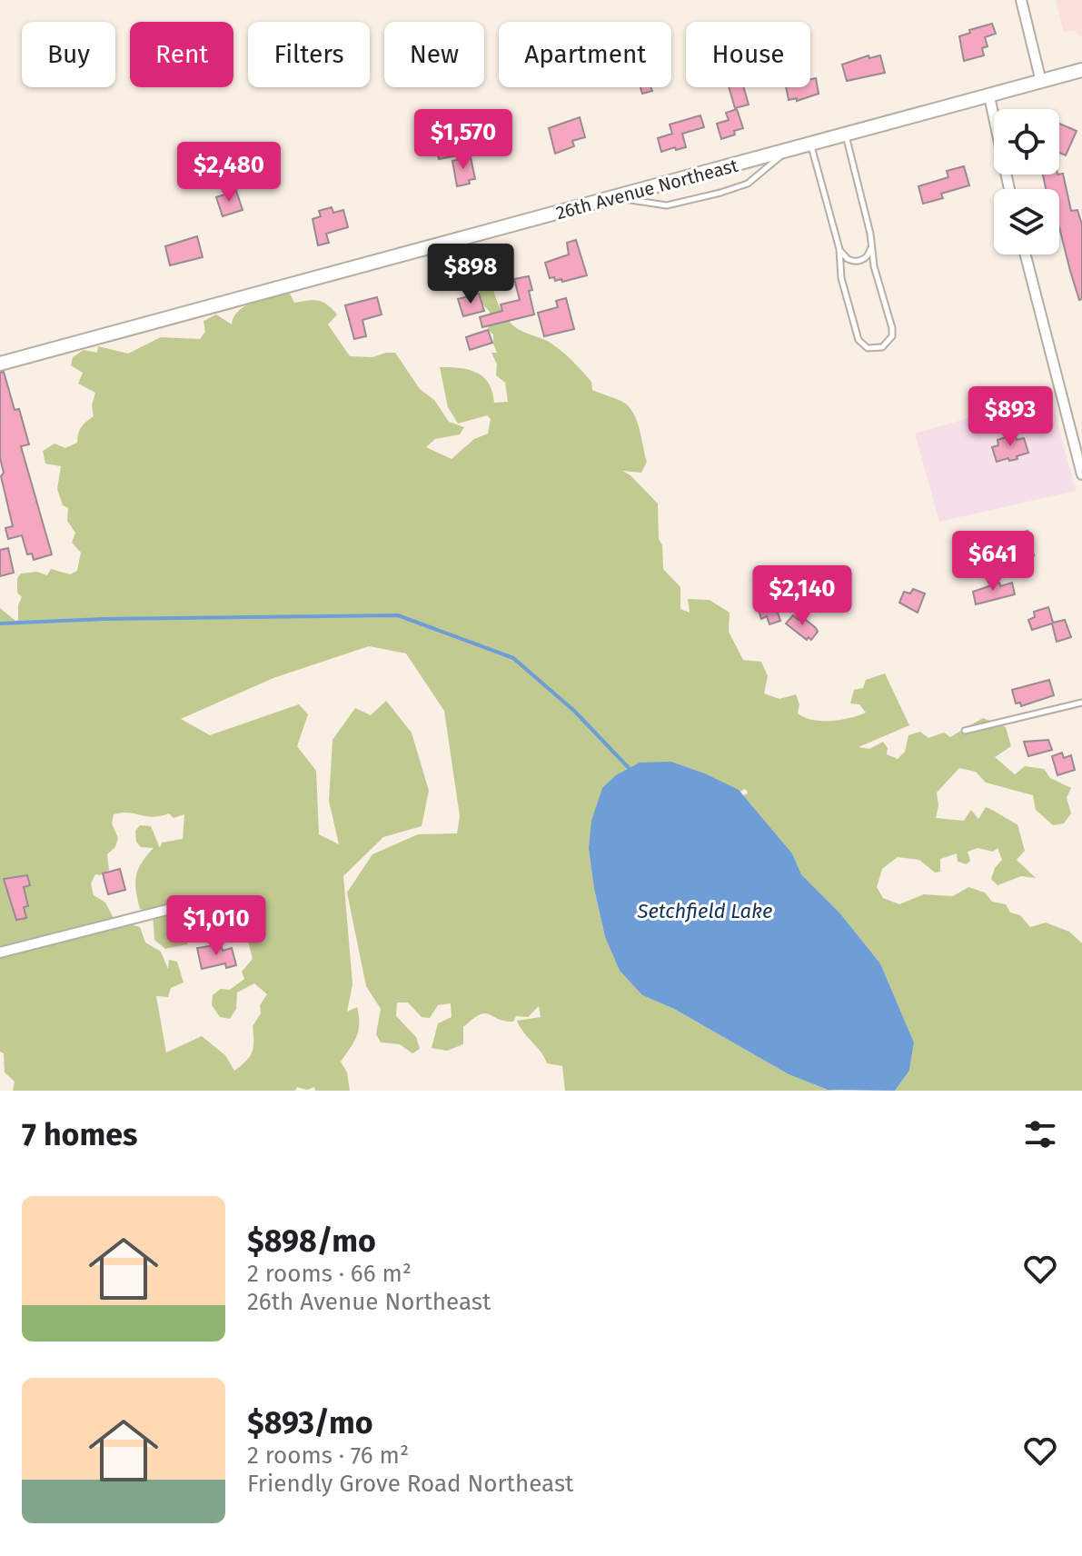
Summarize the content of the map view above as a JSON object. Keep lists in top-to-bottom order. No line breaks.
{"streets":{"street":["26th Avenue Northeast"]},"water":["Setchfield Lake"],"page":{"chip":["Buy","Rent","Filters","New","Apartment","House"],"price":["$1,570","$2,480","$898","$893","$641","$2,140","$1,010"],"heading":"7 homes","list":[{"name":"$898/mo","note":"2 rooms · 66 m² · 26th Avenue Northeast"},{"name":"$893/mo","note":"2 rooms · 76 m² · Friendly Grove Road Northeast"}]}}
